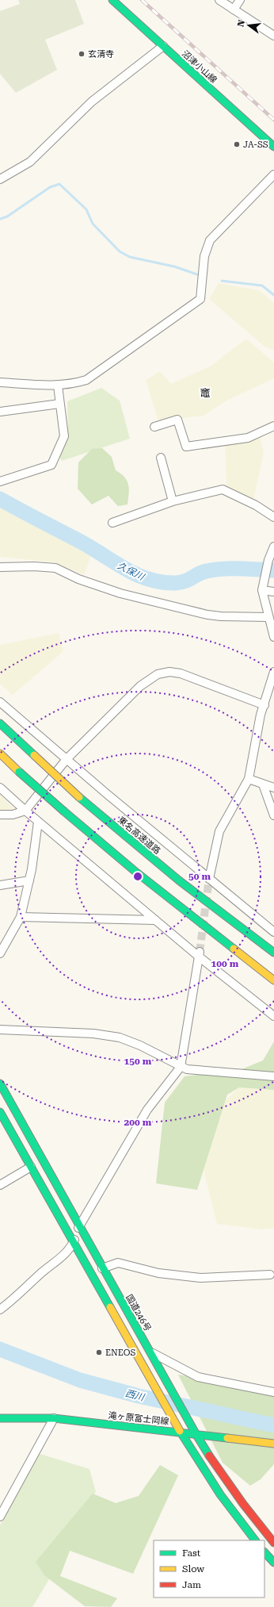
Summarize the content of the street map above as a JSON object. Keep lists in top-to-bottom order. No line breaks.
{"streets":{"main road":["沼津小山線","東名高速道路","国道246号","滝ヶ原富士岡線"]},"crossings":[["国道246号","滝ヶ原富士岡線"]],"districts":["竈"],"water":["久保川","西川"],"places":["玄清寺","JA-SS","ENEOS"],"legend":["Fast","Slow","Jam"],"north":"left","rings":["50 m","100 m","150 m","200 m"]}
